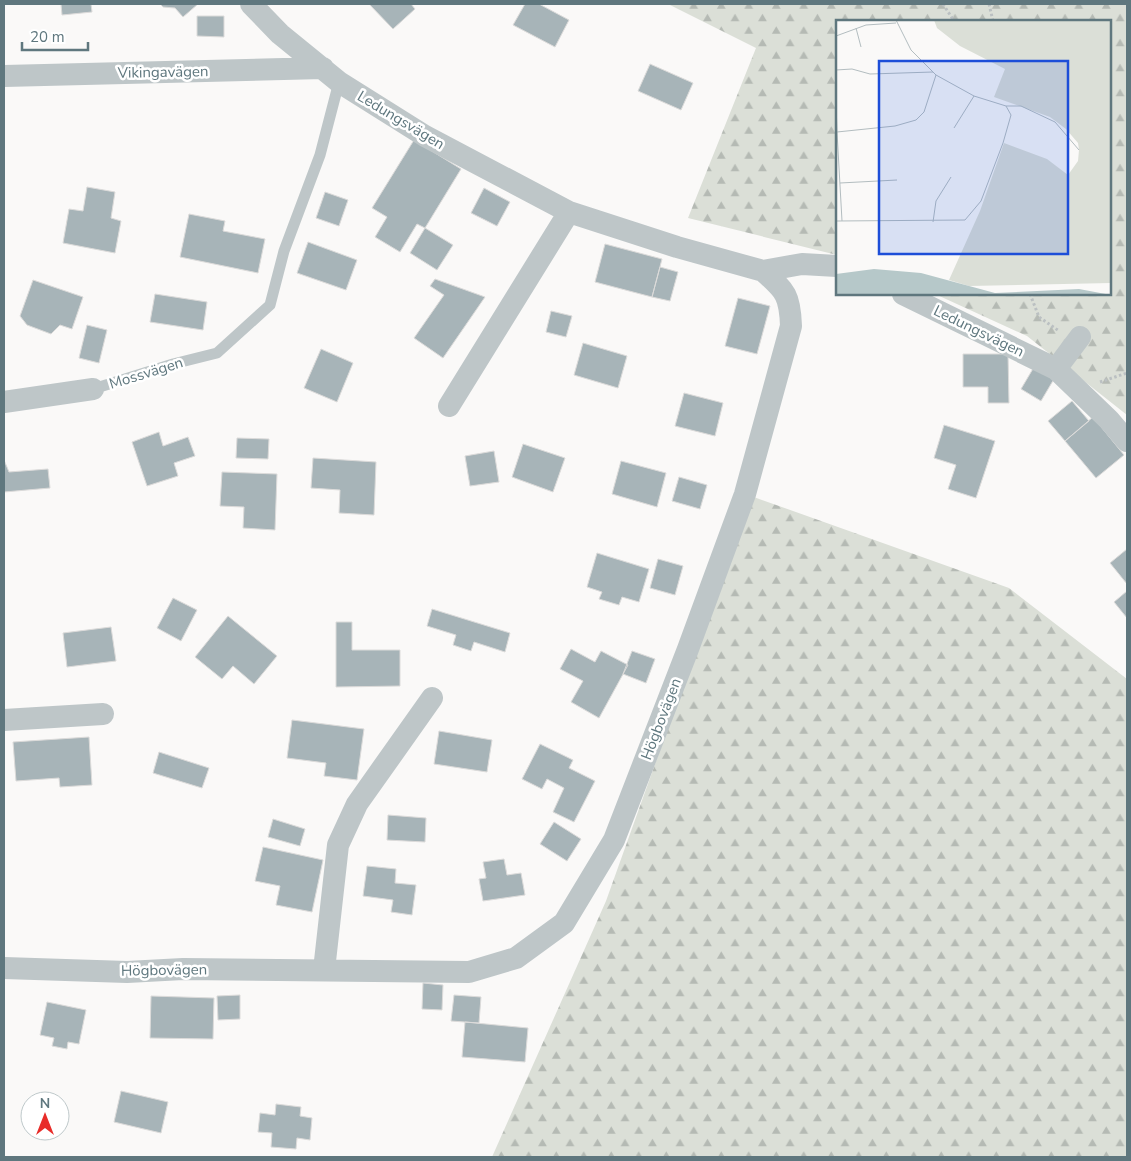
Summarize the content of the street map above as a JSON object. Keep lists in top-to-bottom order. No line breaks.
{"streets":{"street":["Vikingavägen","Ledungsvägen","Mossvägen","Högbovägen"]},"crossings":[["Vikingavägen","Ledungsvägen"],["Vikingavägen","Mossvägen"],["Ledungsvägen","Mossvägen"],["Ledungsvägen","Högbovägen"]],"scale_bar":"20 m","north":"top"}
